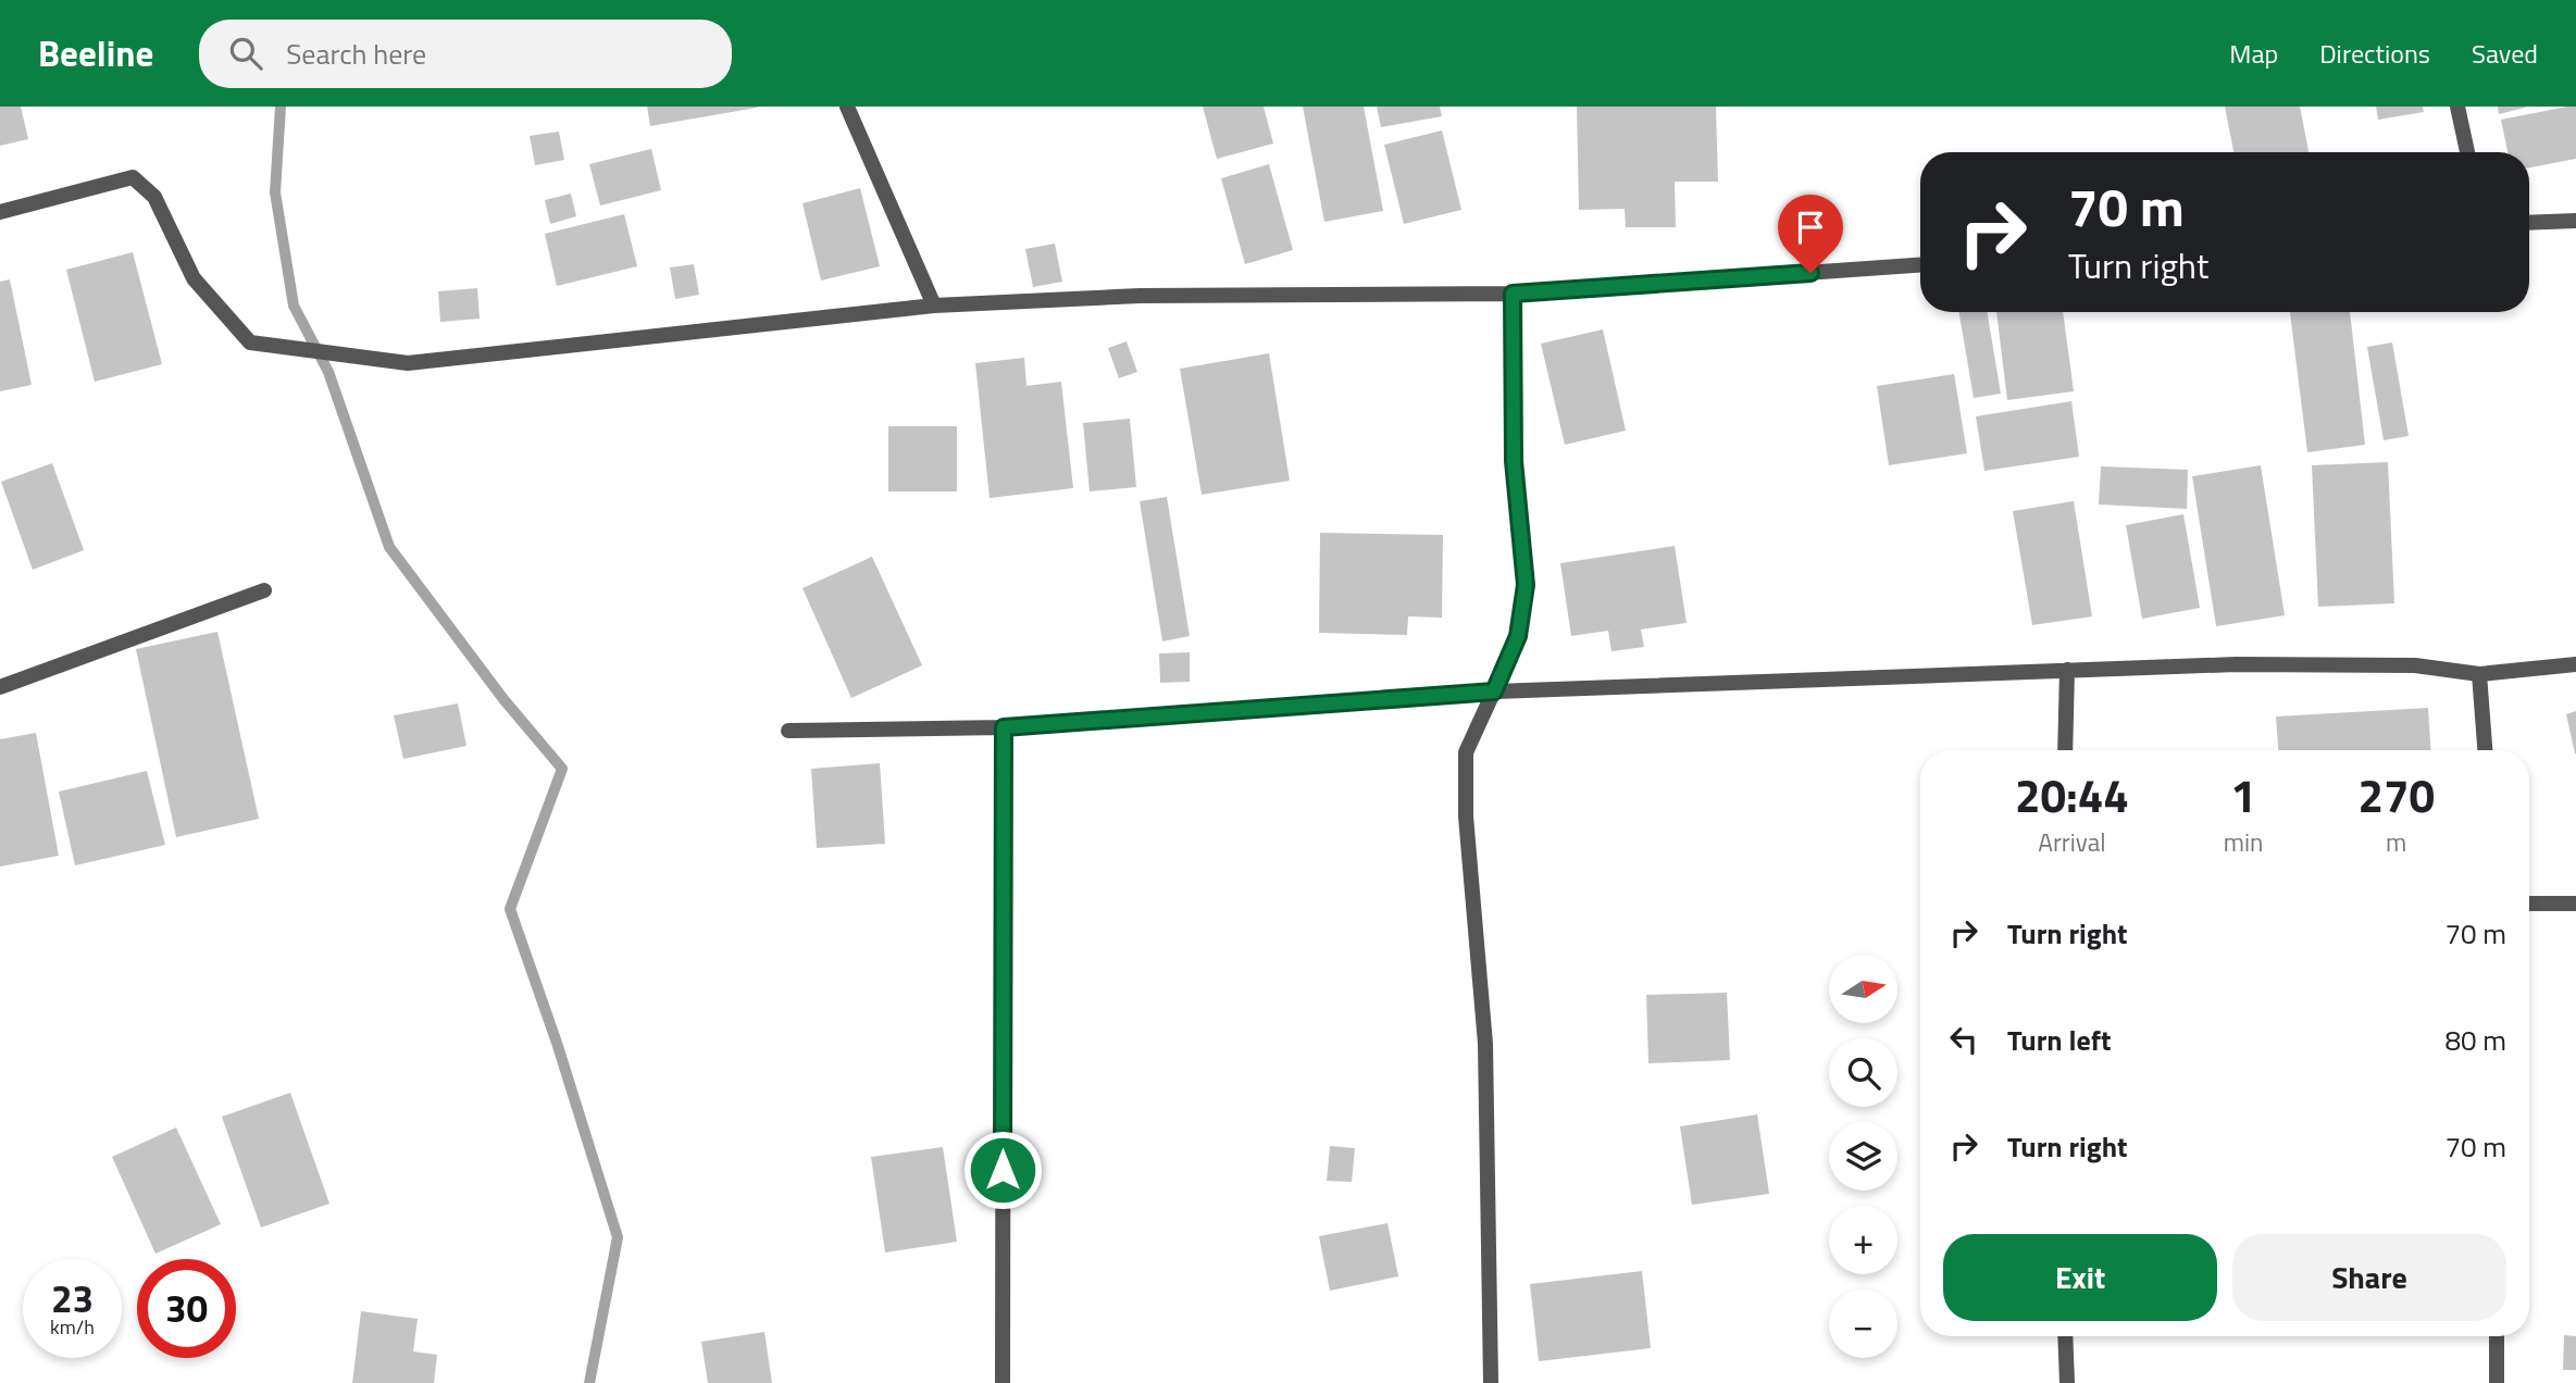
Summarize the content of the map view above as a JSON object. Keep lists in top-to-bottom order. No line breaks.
{"north":"right","page":{"header":"Beeline","search":"Search here","nav":["Map","Directions","Saved"],"turn":["70 m","Turn right"],"eta":["20:44","Arrival","1","min","270","m"],"list":[{"name":"Turn right","value":"70 m"},{"name":"Turn left","value":"80 m"},{"name":"Turn right","value":"70 m"}],"map_buttons":["+","−"],"buttons":["Exit","Share"],"speed":"23 km/h","limit":"30"}}
